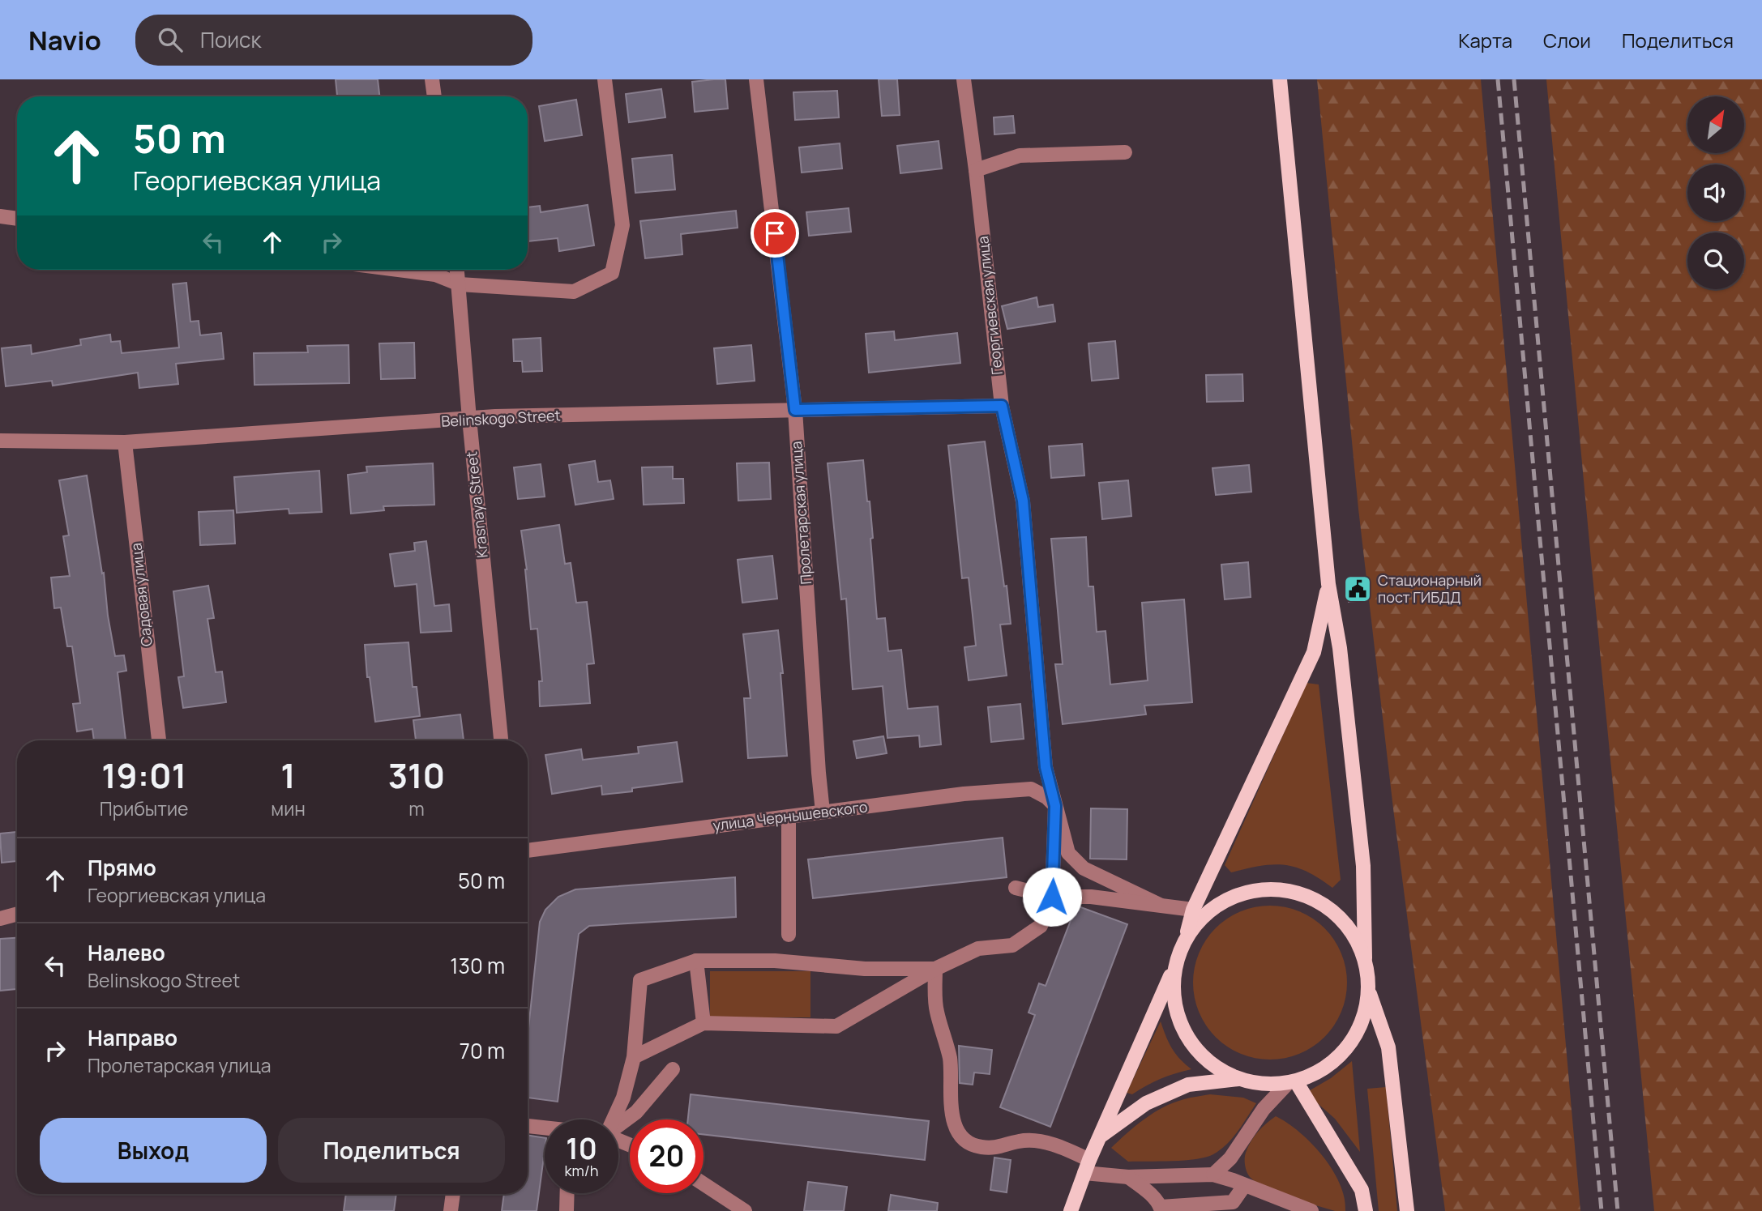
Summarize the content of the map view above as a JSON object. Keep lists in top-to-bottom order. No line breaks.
{"streets":{"street":["Георгиевская улица","Belinskogo Street","Krasnaya Street","Пролетарская улица","Садовая улица","улица Чернышевского"]},"crossings":[["Георгиевская улица","Belinskogo Street"],["Георгиевская улица","улица Чернышевского"],["Belinskogo Street","Krasnaya Street"],["Belinskogo Street","Пролетарская улица"],["Belinskogo Street","Садовая улица"],["Пролетарская улица","улица Чернышевского"]],"places":{"public building":["Стационарный пост ГИБДД"]},"north":"top right","page":{"header":"Navio","search":"Поиск","nav":["Карта","Слои","Поделиться"],"turn":["50 m","Георгиевская улица"],"eta":["19:01","Прибытие","1","мин","310","m"],"list":[{"name":"Прямо","note":"Георгиевская улица","value":"50 m"},{"name":"Налево","note":"Belinskogo Street","value":"130 m"},{"name":"Направо","note":"Пролетарская улица","value":"70 m"}],"buttons":["Выход","Поделиться"],"speed":"10 km/h","limit":"20"}}
